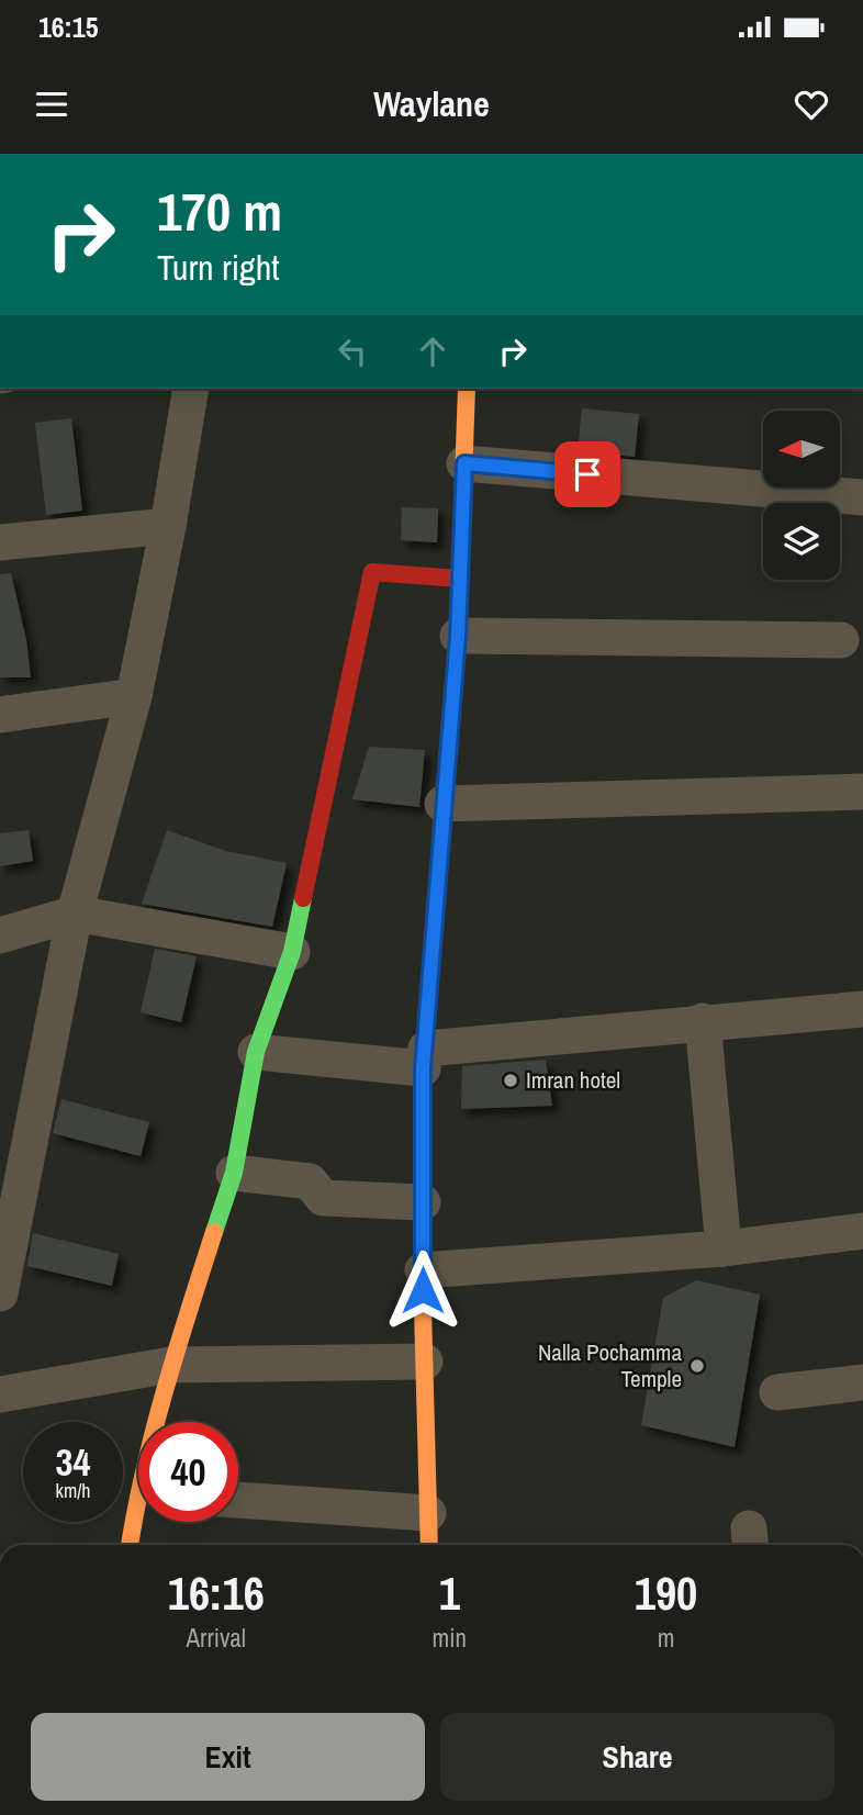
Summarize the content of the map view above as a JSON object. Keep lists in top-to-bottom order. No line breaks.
{"places":["Imran hotel","Nalla Pochamma Temple"],"north":"left","page":{"status":"16:15","header":"Waylane","turn":["170 m","Turn right"],"speed":"34 km/h","limit":"40","eta":["16:16","Arrival","1","min","190","m"],"buttons":["Exit","Share"]}}
